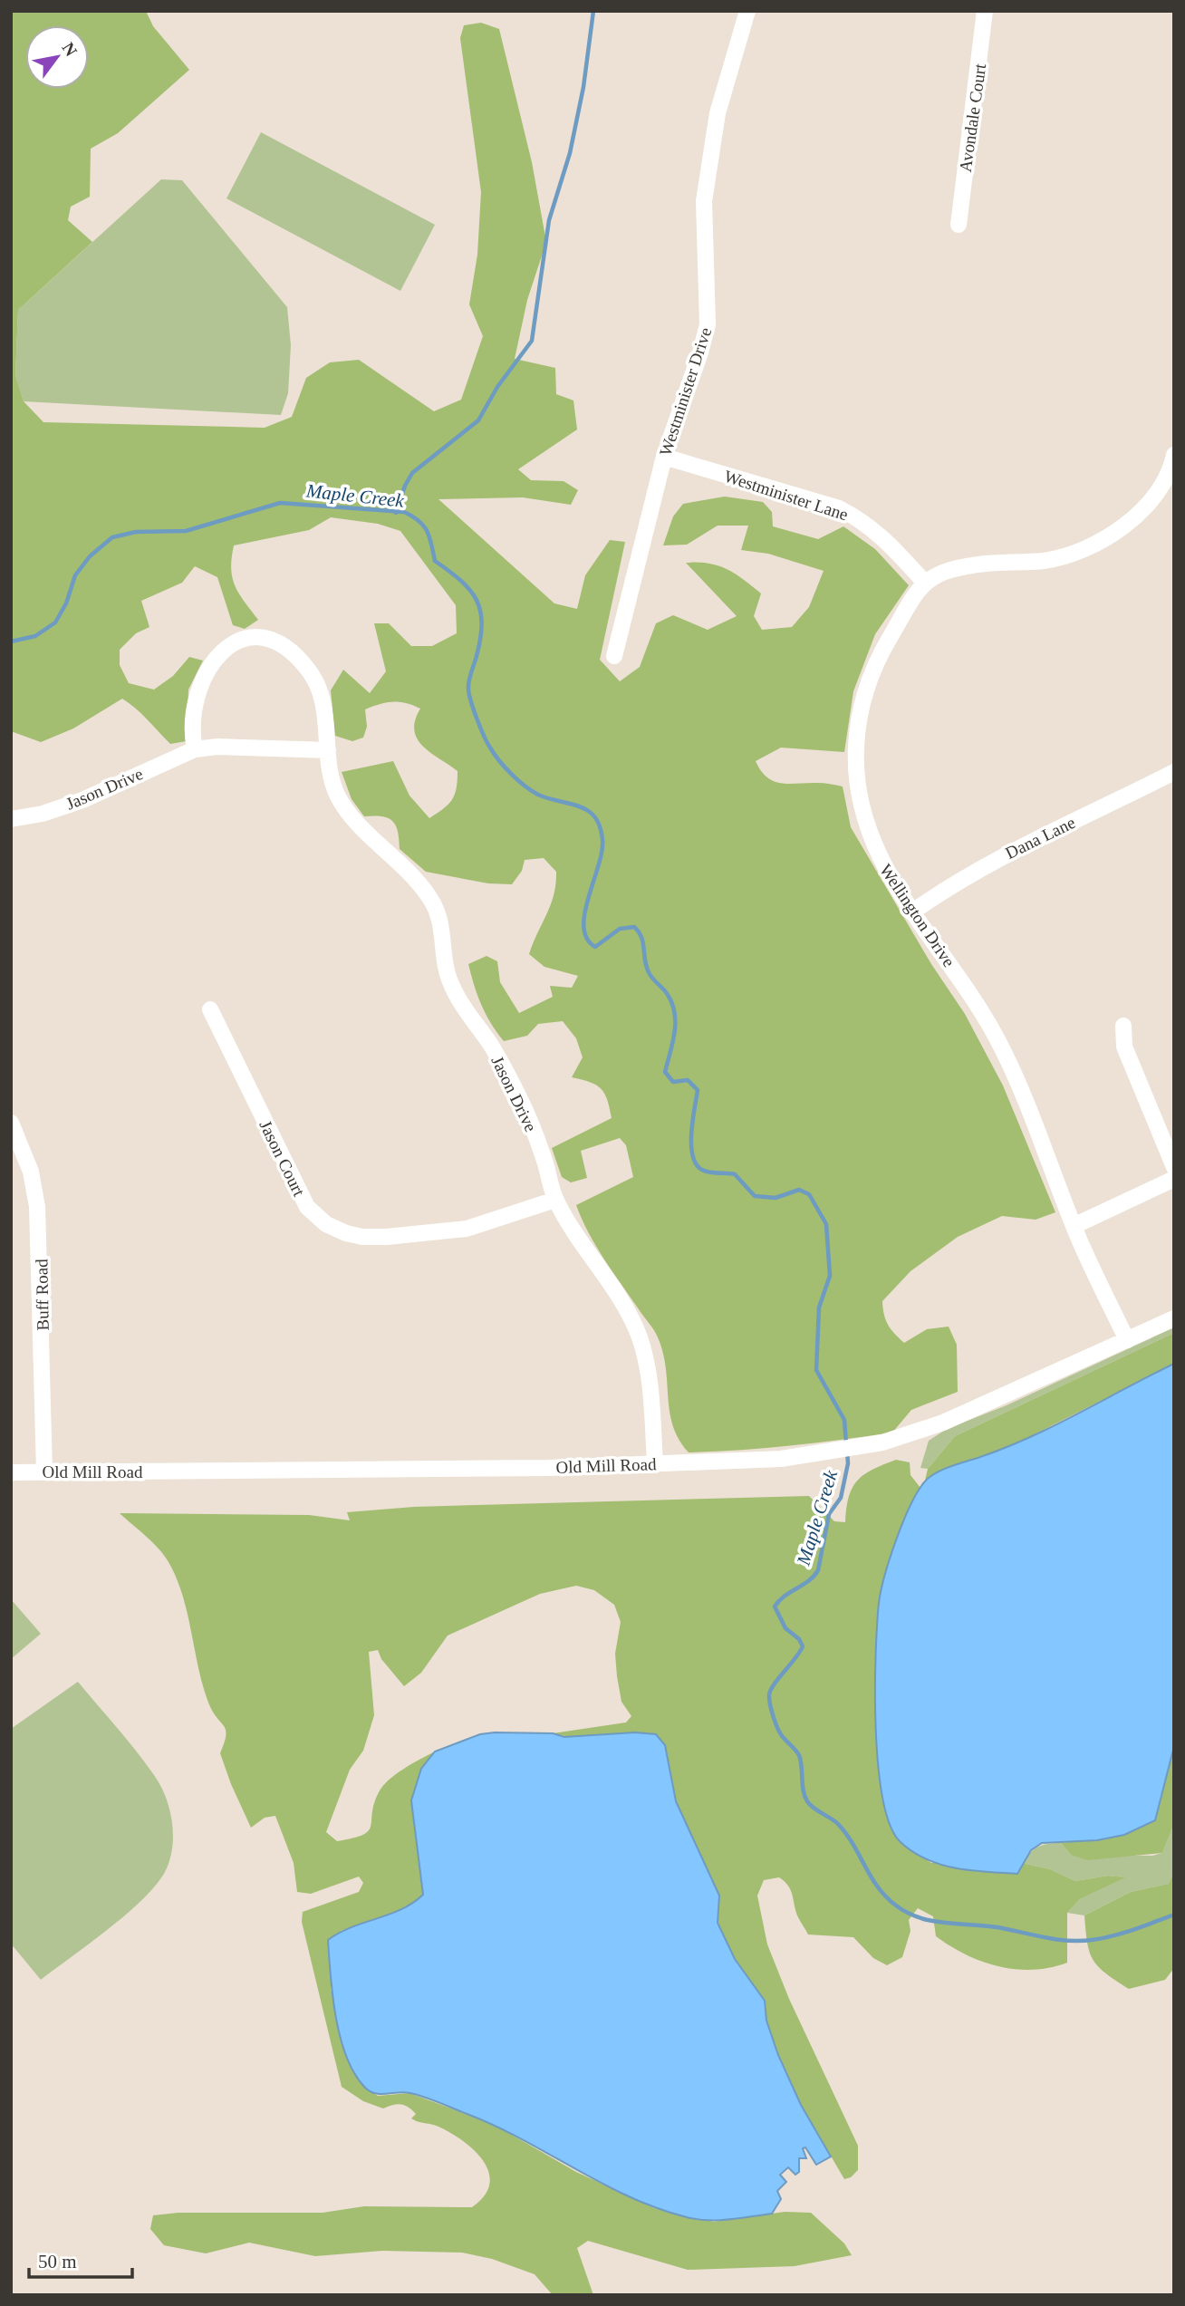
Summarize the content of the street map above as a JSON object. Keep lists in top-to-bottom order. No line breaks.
{"streets":{"street":["Avondale Court","Westminister Drive","Westminister Lane","Jason Drive","Dana Lane","Wellington Drive","Jason Court","Buff Road","Old Mill Road"]},"crossings":[["Westminister Drive","Westminister Lane"],["Westminister Lane","Wellington Drive"],["Jason Drive","Jason Court"],["Jason Drive","Old Mill Road"],["Dana Lane","Wellington Drive"],["Wellington Drive","Old Mill Road"],["Buff Road","Old Mill Road"]],"water":["Maple Creek"],"scale_bar":"50 m","north":"top right"}
